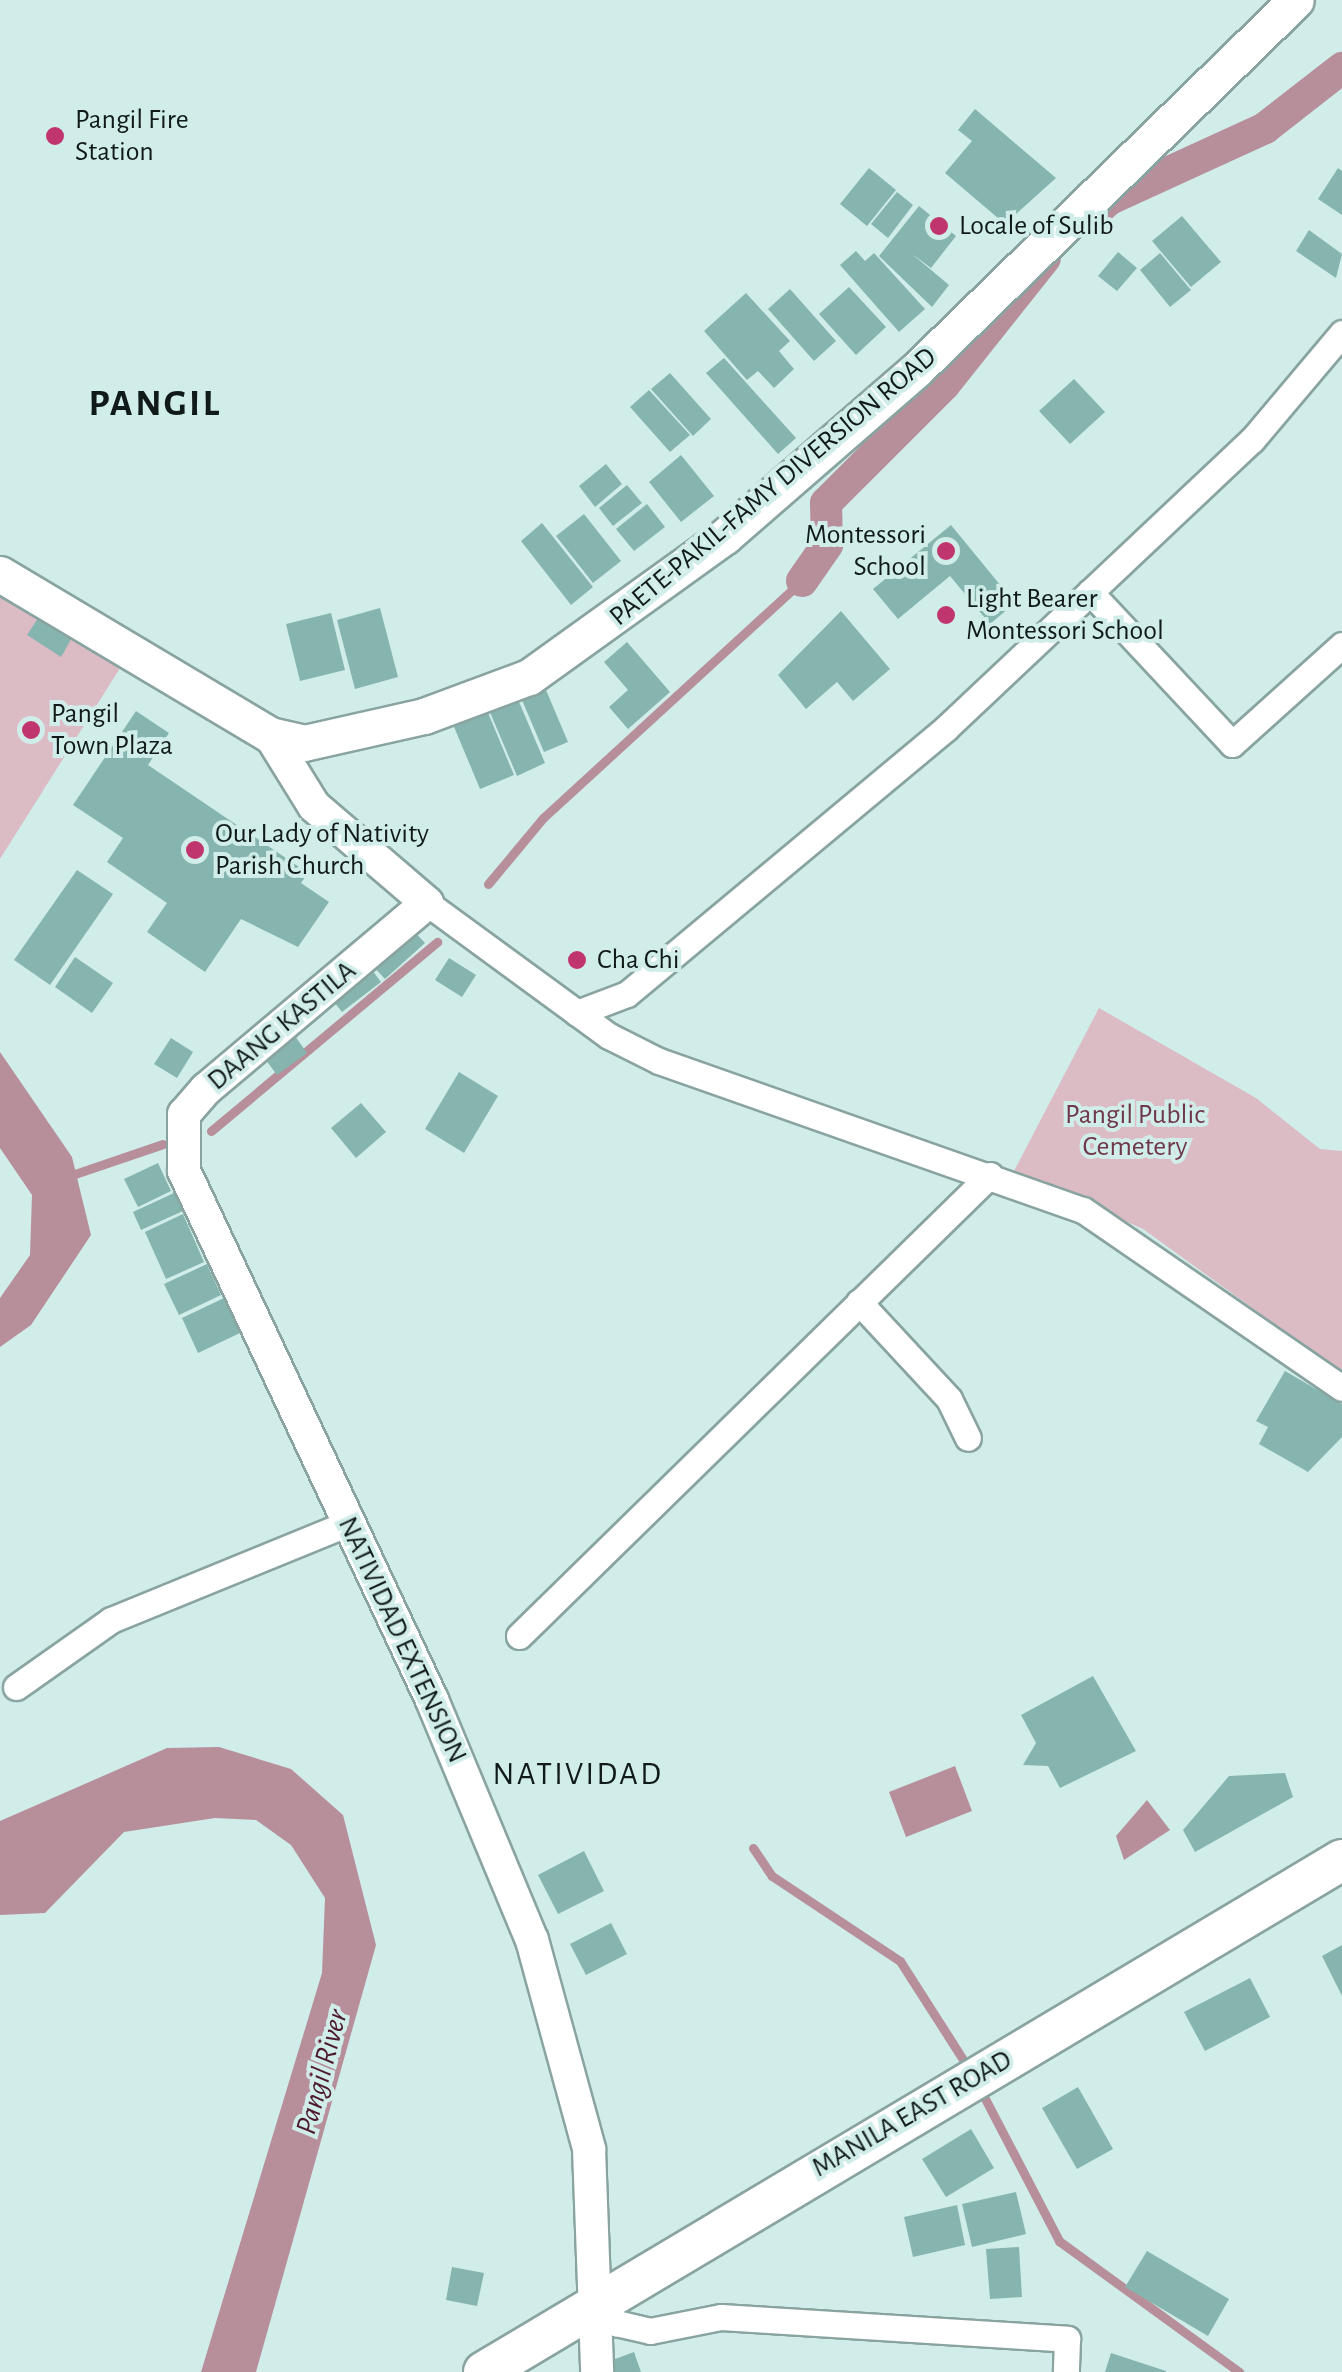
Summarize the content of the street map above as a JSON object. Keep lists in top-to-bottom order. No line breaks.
{"streets":{"main road":["PAETE-PAKIL-FAMY DIVERSION ROAD","MANILA EAST ROAD"],"street":["DAANG KASTILA","NATIVIDAD EXTENSION"]},"crossings":[["DAANG KASTILA","NATIVIDAD EXTENSION"],["NATIVIDAD EXTENSION","MANILA EAST ROAD"]],"districts":["PANGIL","NATIVIDAD"],"water":["Pangil River"],"parks":["Pangil Public Cemetery"],"places":["Pangil Fire Station","Locale of Sulib","Montessori School","Light Bearer Montessori School","Pangil Town Plaza","Our Lady of Nativity Parish Church","Cha Chi"]}
